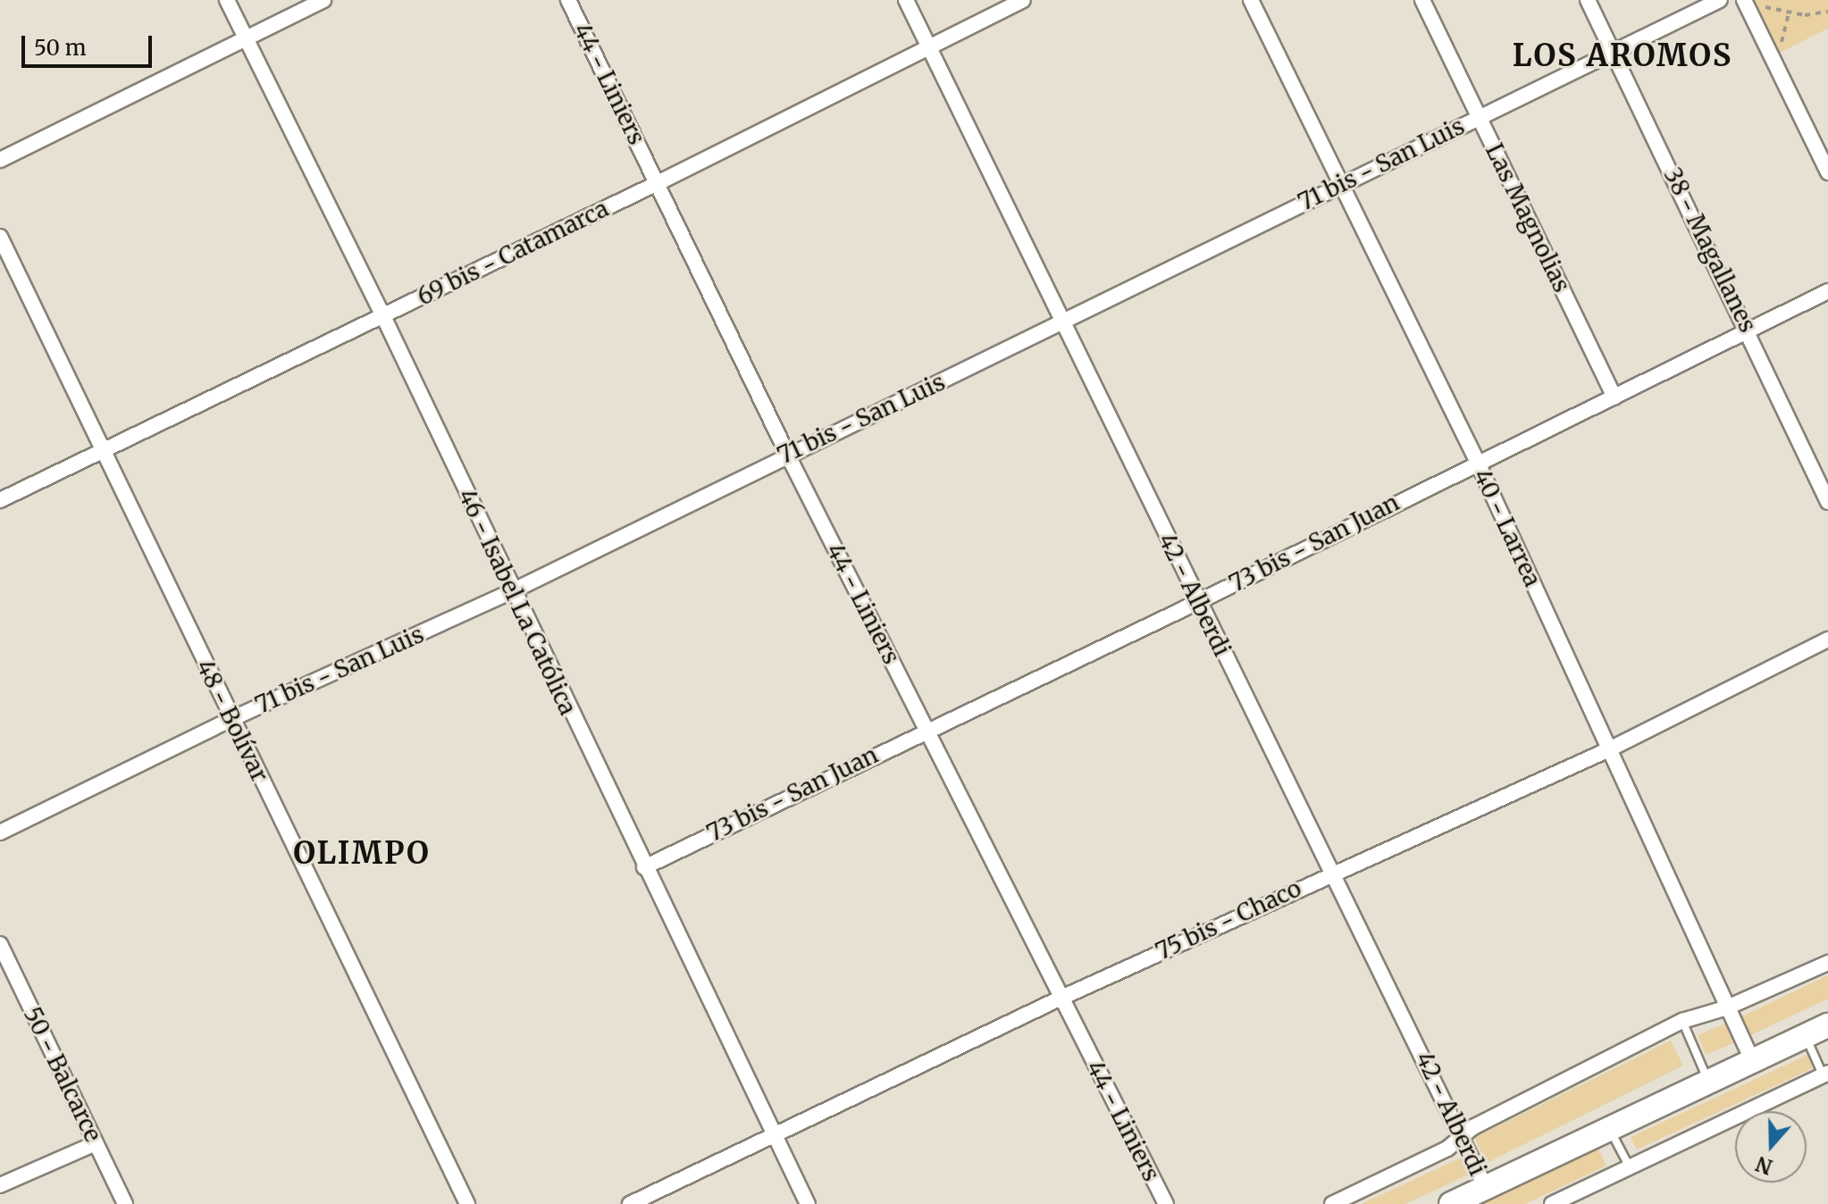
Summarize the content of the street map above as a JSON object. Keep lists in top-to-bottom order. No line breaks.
{"streets":{"street":["44 - Liniers","71 bis - San Luis","Las Magnolias","38 - Magallanes","69 bis - Catamarca","40 - Larrea","73 bis - San Juan","42 - Alberdi","46 - Isabel La Católica","48 - Bolívar","75 bis - Chaco","50 - Balcarce"]},"crossings":[["44 - Liniers","71 bis - San Luis"],["44 - Liniers","69 bis - Catamarca"],["44 - Liniers","73 bis - San Juan"],["44 - Liniers","75 bis - Chaco"],["71 bis - San Luis","Las Magnolias"],["71 bis - San Luis","38 - Magallanes"],["71 bis - San Luis","40 - Larrea"],["71 bis - San Luis","42 - Alberdi"],["71 bis - San Luis","46 - Isabel La Católica"],["71 bis - San Luis","48 - Bolívar"],["Las Magnolias","73 bis - San Juan"],["38 - Magallanes","73 bis - San Juan"],["69 bis - Catamarca","42 - Alberdi"],["69 bis - Catamarca","46 - Isabel La Católica"],["69 bis - Catamarca","48 - Bolívar"],["40 - Larrea","73 bis - San Juan"],["40 - Larrea","75 bis - Chaco"],["73 bis - San Juan","42 - Alberdi"],["73 bis - San Juan","46 - Isabel La Católica"],["42 - Alberdi","75 bis - Chaco"],["46 - Isabel La Católica","75 bis - Chaco"]],"districts":["LOS AROMOS","OLIMPO"],"scale_bar":"50 m","north":"bottom"}
